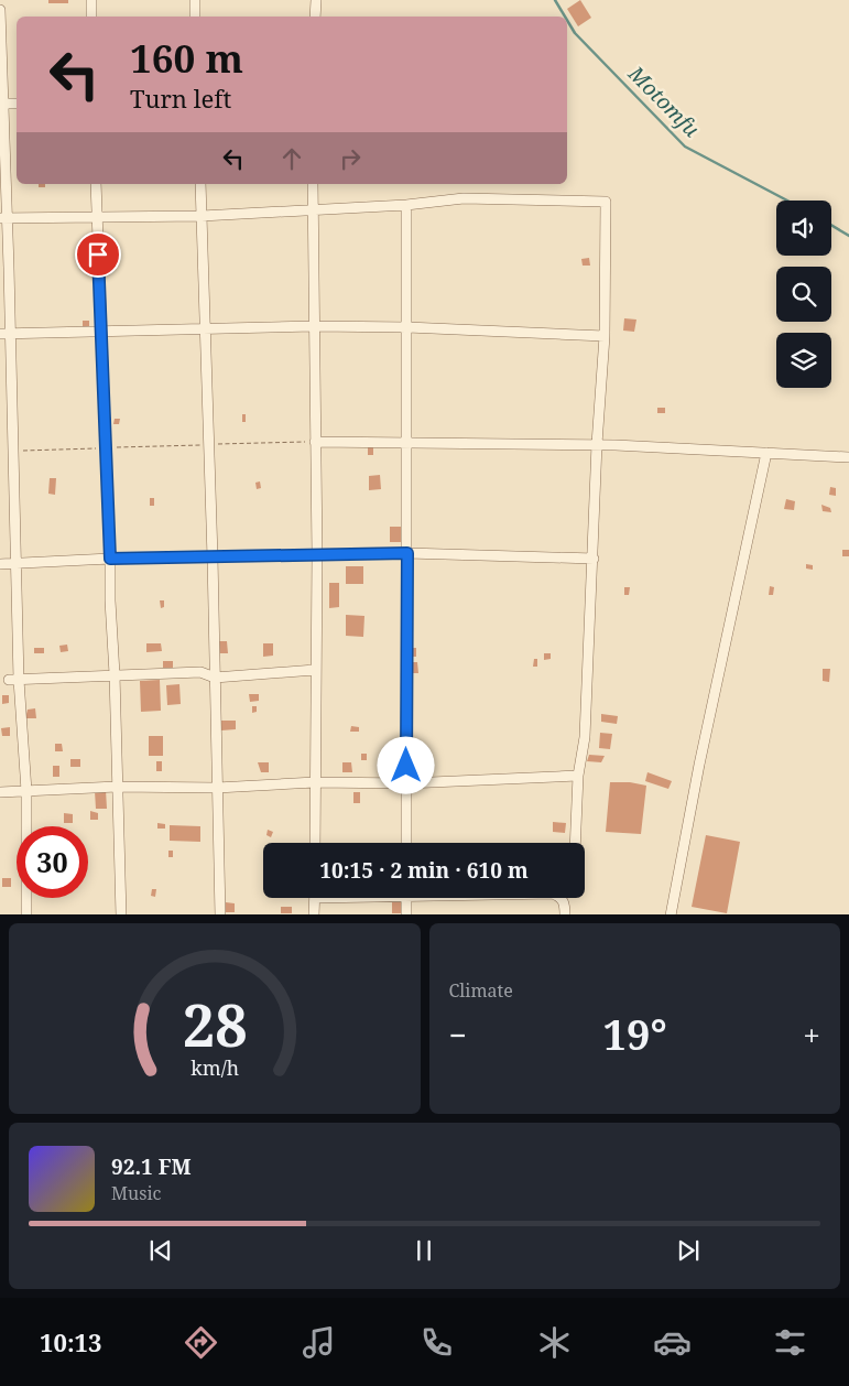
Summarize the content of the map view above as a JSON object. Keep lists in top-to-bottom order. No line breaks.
{"water":["Motomfu"],"page":{"turn":["160 m","Turn left"],"limit":"30","trip":"10:15 · 2 min · 610 m","tile":"Climate","heat":["−","19°","+"],"song":["92.1 FM","Music"],"tabs":"10:13","gauge":["28","km/h"]}}
